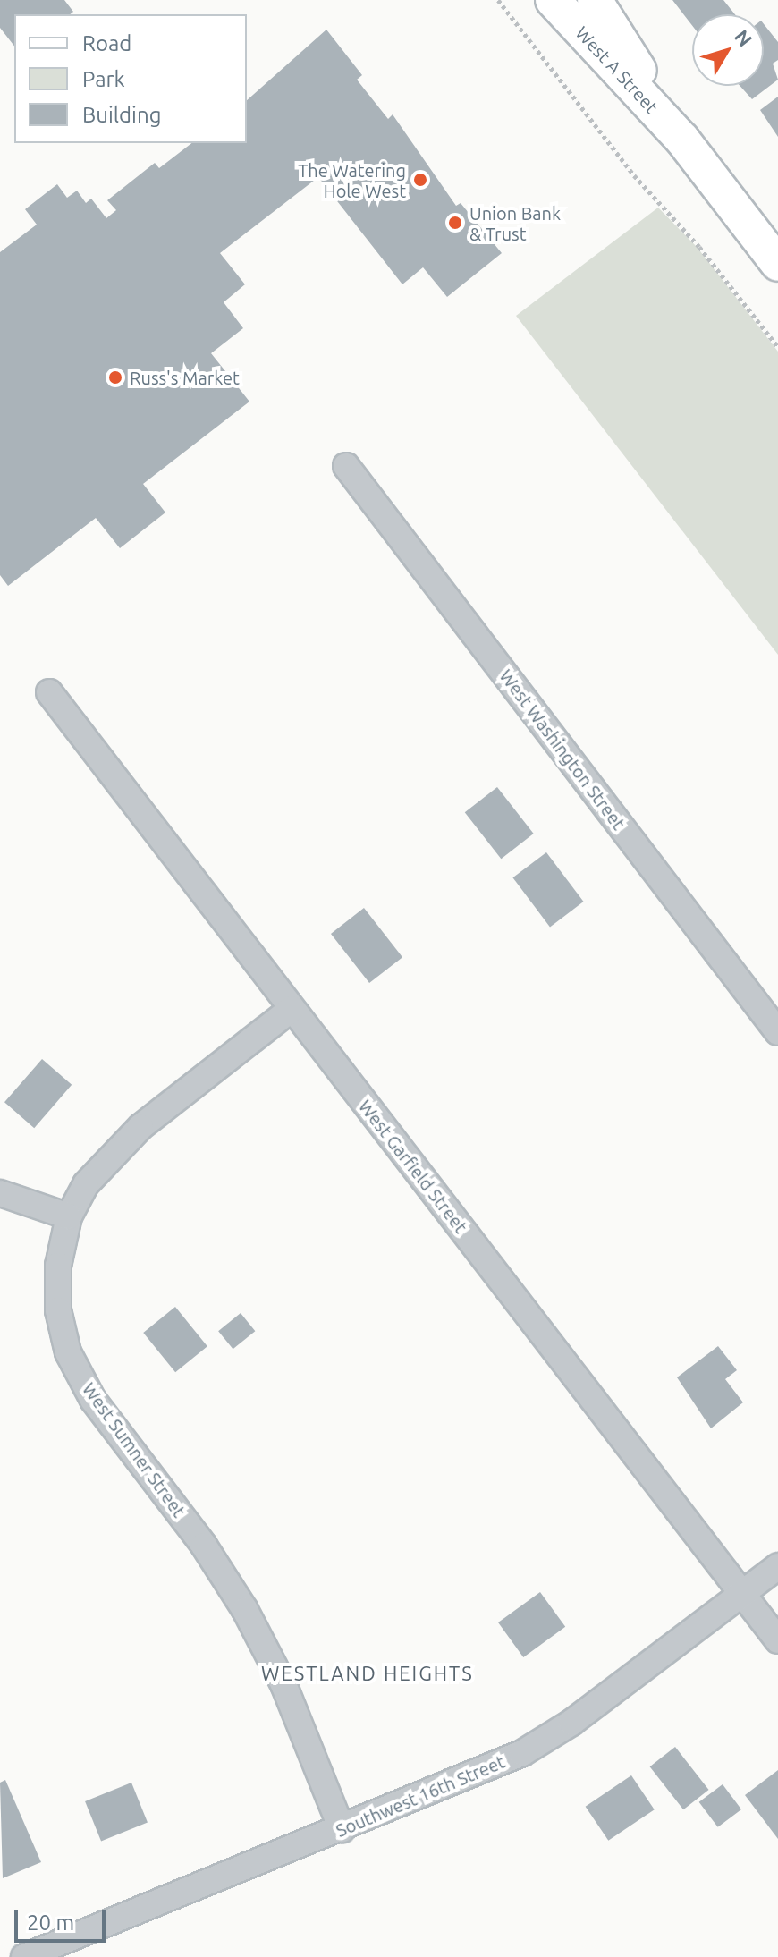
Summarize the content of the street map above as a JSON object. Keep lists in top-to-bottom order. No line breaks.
{"streets":{"main road":["West A Street"],"street":["West Washington Street","West Garfield Street","West Sumner Street","Southwest 16th Street"]},"crossings":[["West Garfield Street","West Sumner Street"],["West Garfield Street","Southwest 16th Street"],["West Sumner Street","Southwest 16th Street"]],"districts":["WESTLAND HEIGHTS"],"places":["The Watering Hole West","Union Bank & Trust","Russ's Market"],"legend":["Road","Park","Building"],"scale_bar":"20 m","north":"top right"}
